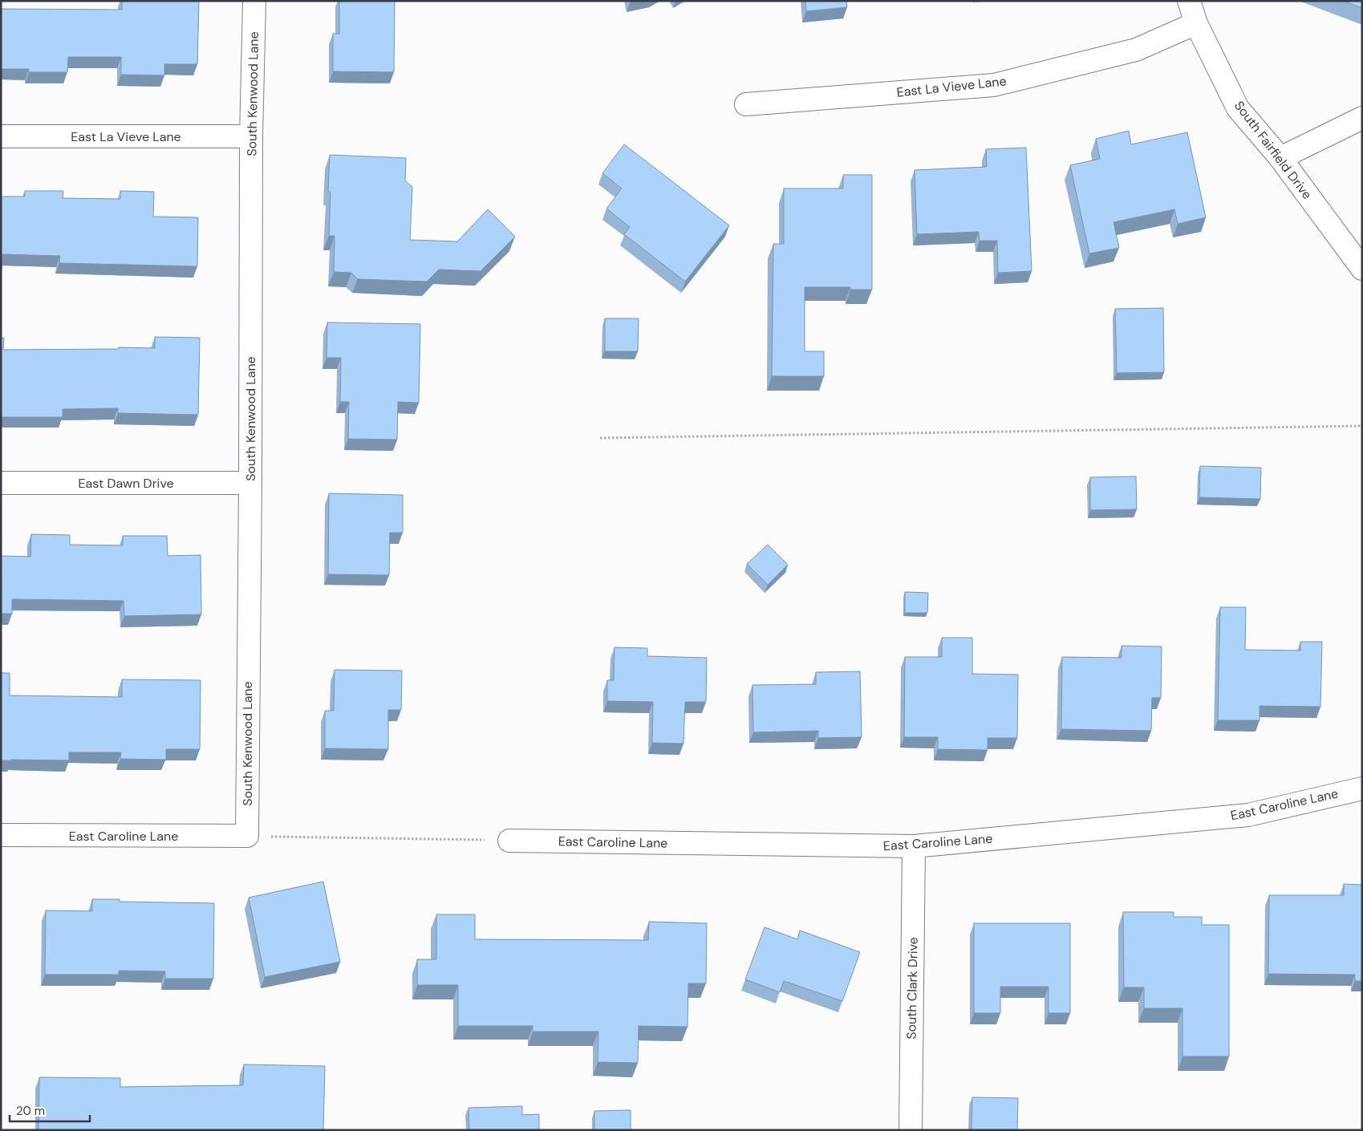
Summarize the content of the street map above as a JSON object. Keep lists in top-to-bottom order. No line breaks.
{"streets":{"street":["East La Vieve Lane","South Kenwood Lane","South Fairfield Drive","East Dawn Drive","East Caroline Lane","South Clark Drive"]},"crossings":[["East La Vieve Lane","South Kenwood Lane"],["East La Vieve Lane","South Fairfield Drive"],["South Kenwood Lane","East Dawn Drive"],["South Kenwood Lane","East Caroline Lane"],["East Caroline Lane","South Clark Drive"]],"scale_bar":"20 m"}
